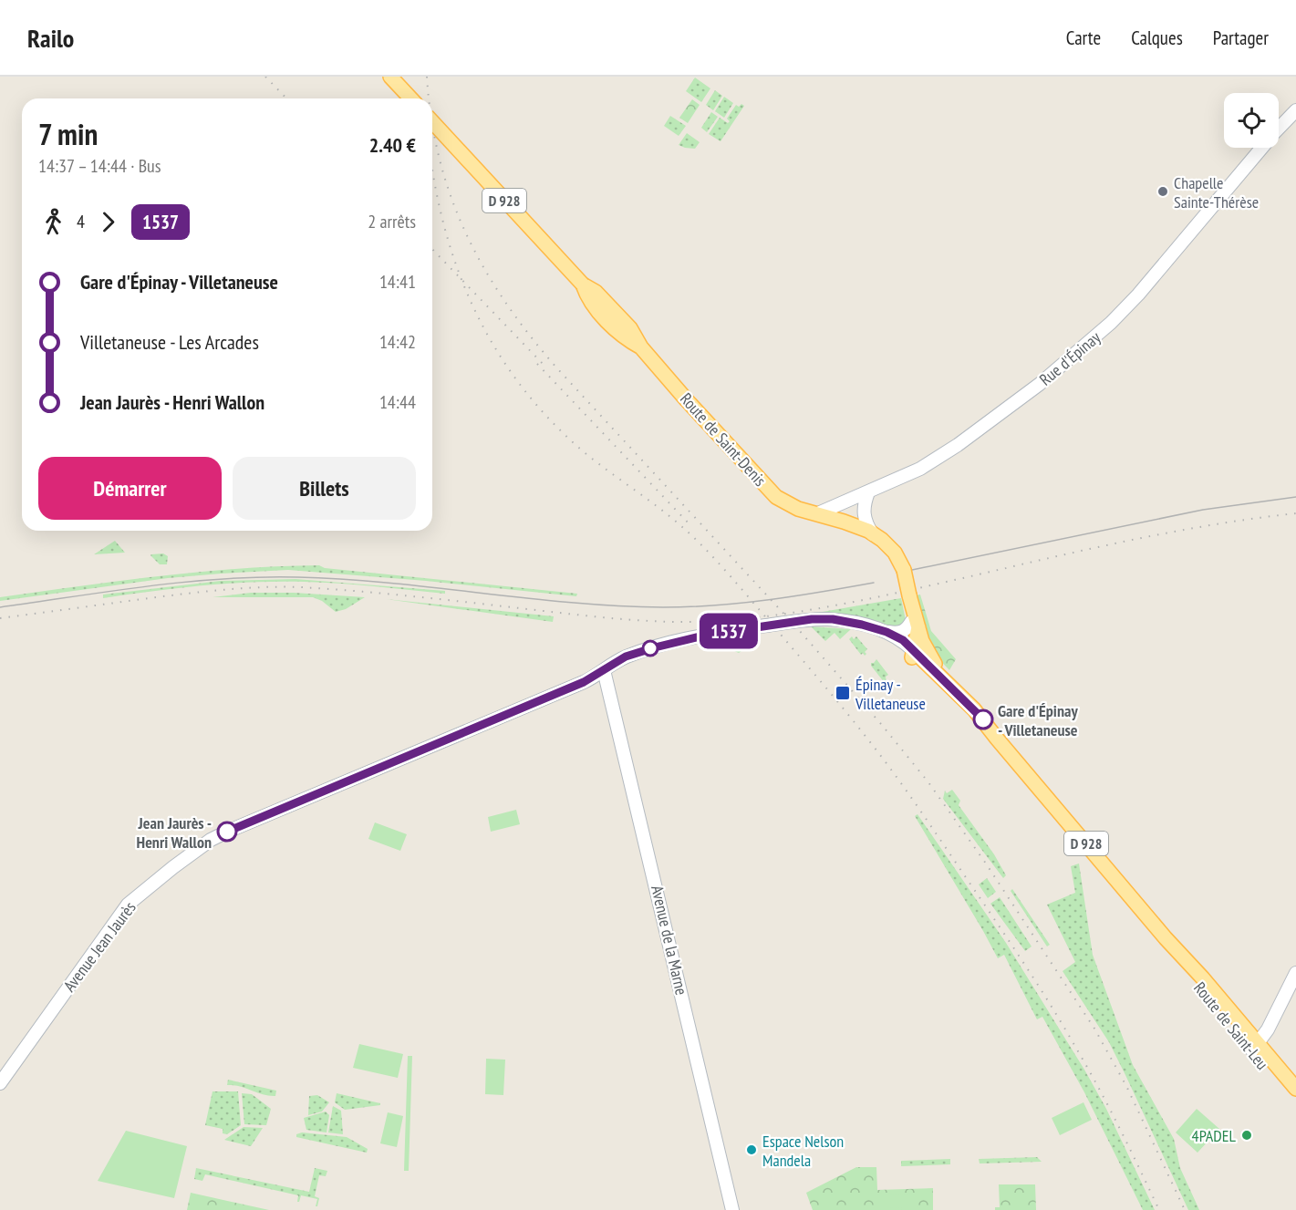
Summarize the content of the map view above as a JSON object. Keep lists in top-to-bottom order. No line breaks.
{"streets":{"main road":["D 928","Route de Saint-Denis","Route de Saint-Leu"],"street":["Rue d'Épinay","Avenue de la Marne","Avenue Jean Jaurès"]},"crossings":[["D 928","Rue d'Épinay"],["D 928","Route de Saint-Denis"],["D 928","Avenue Jean Jaurès"],["D 928","Route de Saint-Leu"],["Rue d'Épinay","Route de Saint-Denis"],["Avenue de la Marne","Avenue Jean Jaurès"],["Avenue Jean Jaurès","Route de Saint-Leu"]],"places":{"other":["Chapelle Sainte-Thérèse","Gare d'Épinay - Villetaneuse","Jean Jaurès - Henri Wallon","4PADEL","Espace Nelson Mandela"],"transit":["Épinay - Villetaneuse"]},"lines":["bus line 1537"],"page":{"header":"Railo","nav":["Carte","Calques","Partager"],"on_map":"1537","heading":["7 min","14:37 – 14:44 · Bus","2.40 €"],"legs":["4","1537","2 arrêts"],"list":[{"name":"Gare d'Épinay - Villetaneuse","value":"14:41"},{"name":"Villetaneuse - Les Arcades","value":"14:42"},{"name":"Jean Jaurès - Henri Wallon","value":"14:44"}],"buttons":["Démarrer","Billets"]}}
